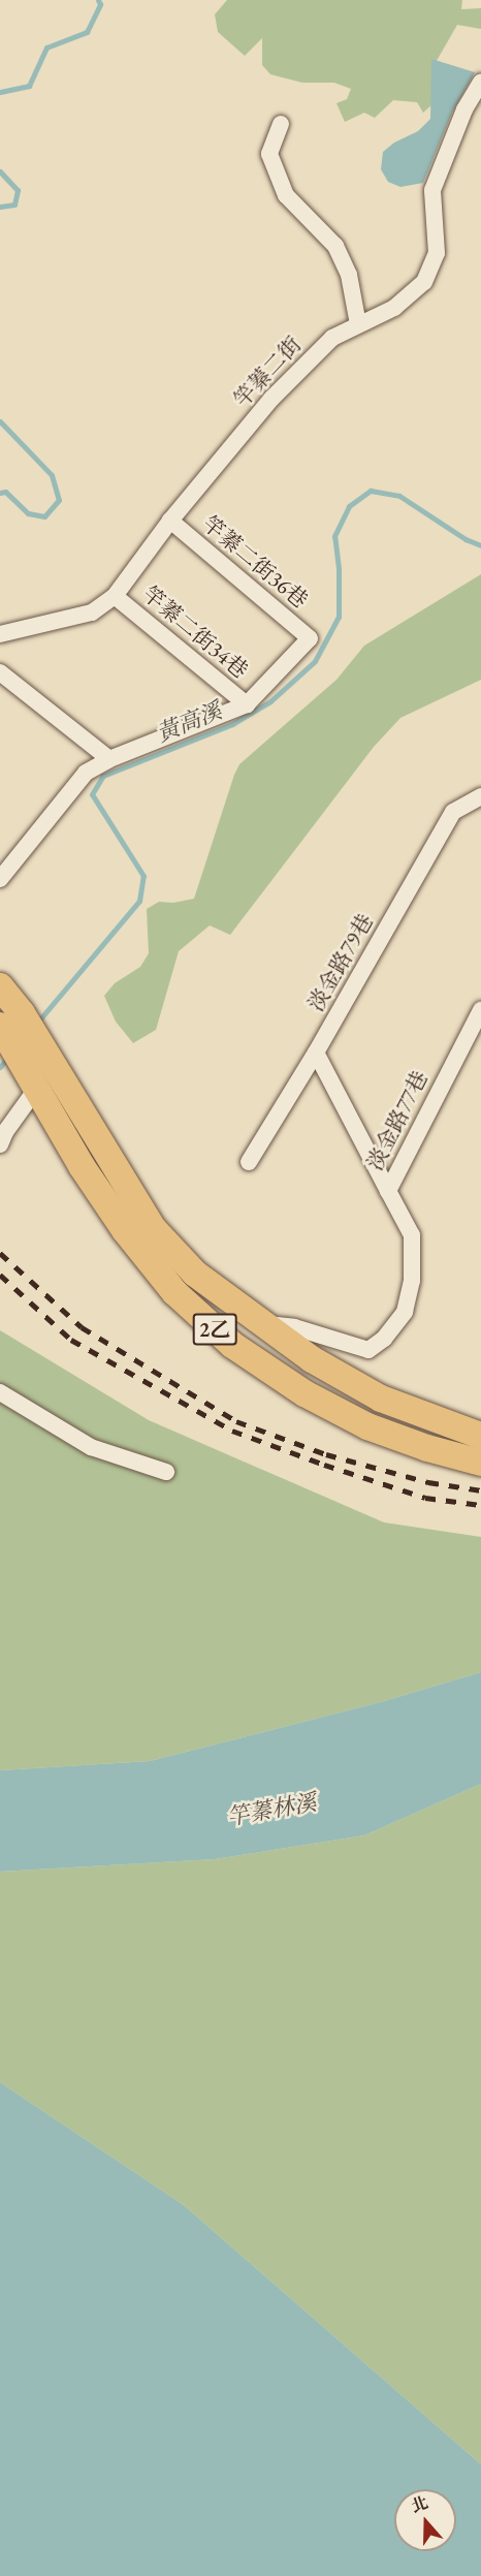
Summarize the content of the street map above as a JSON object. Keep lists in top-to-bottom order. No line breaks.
{"streets":{"main road":["2乙"],"street":["竿蓁二街","竿蓁二街36巷","竿蓁二街34巷","淡金路79巷","淡金路77巷"]},"crossings":[["竿蓁二街","竿蓁二街36巷"],["竿蓁二街","竿蓁二街34巷"],["竿蓁二街36巷","竿蓁二街34巷"],["淡金路77巷","2乙"]],"water":["黃高溪","竿蓁林溪"],"north":"top"}
